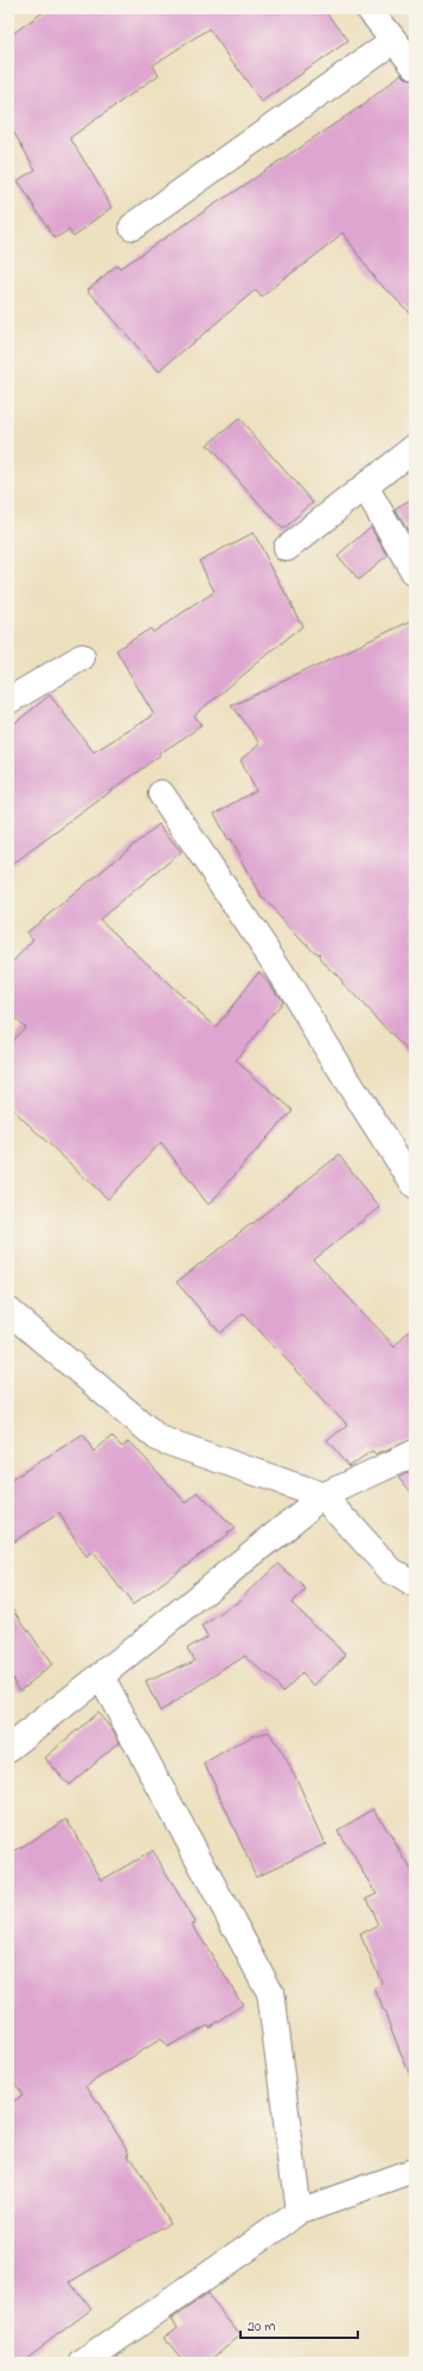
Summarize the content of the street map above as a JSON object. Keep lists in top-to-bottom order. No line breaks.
{"scale_bar":"20 m"}
